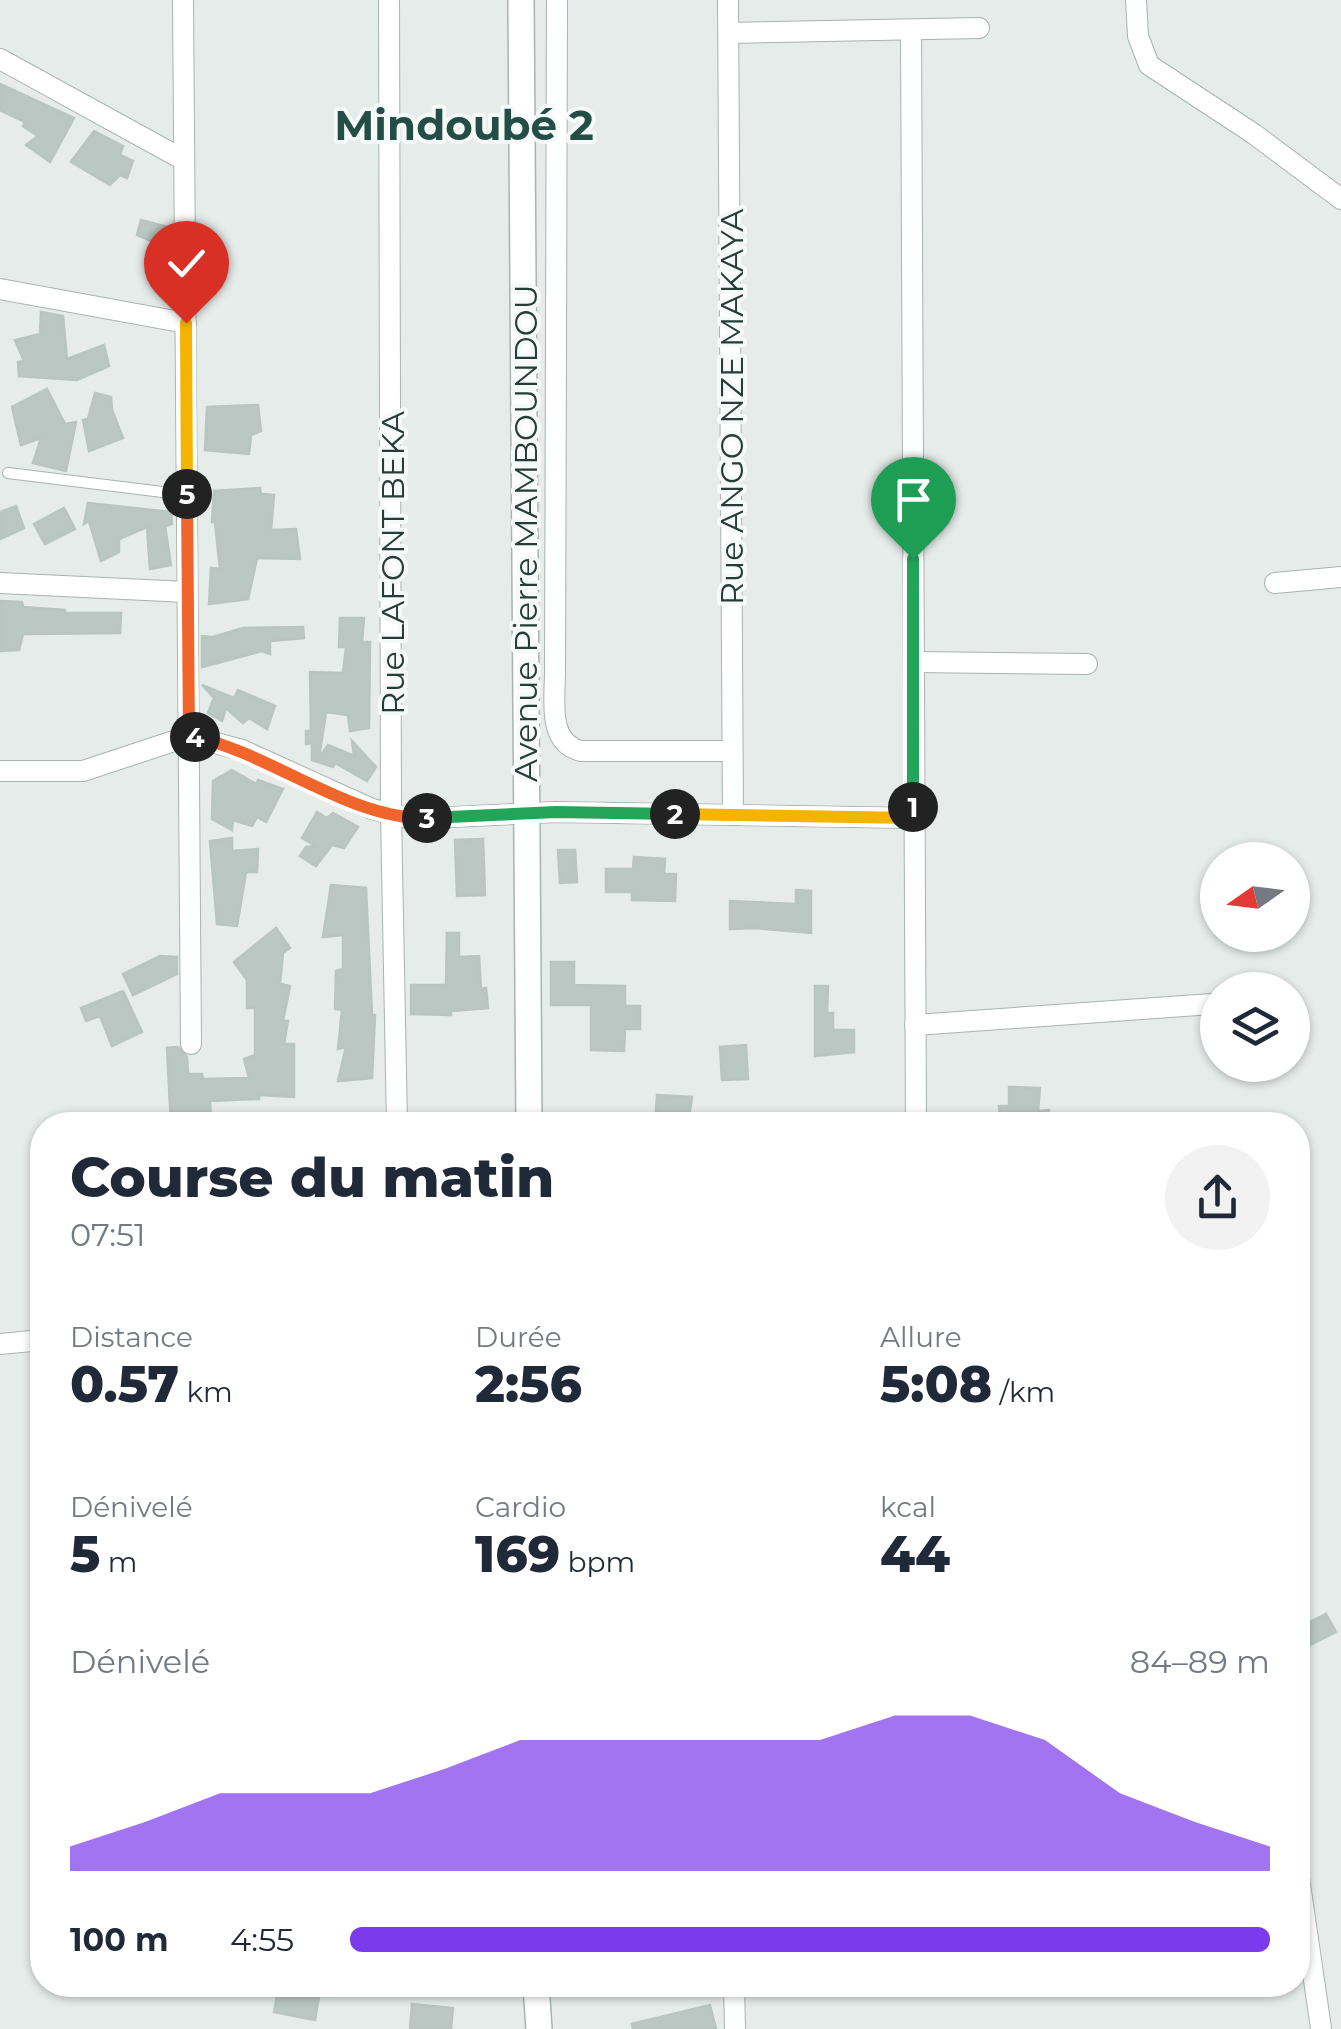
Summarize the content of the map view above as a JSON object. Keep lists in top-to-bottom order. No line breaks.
{"streets":{"street":["Rue ANGO NZE MAKAYA","Avenue Pierre MAMBOUNDOU","Rue LAFONT BEKA"]},"districts":["Mindoubé 2"],"north":"left","page":{"pins":["5","4","1","2","3"],"heading":["Course du matin","07:51"],"stats":[["Distance","0.57 km"],["Durée","2:56"],["Allure","5:08 /km"],["Dénivelé","5 m"],["Cardio","169 bpm"],["kcal","44"]],"chart":["Dénivelé","84–89 m"],"list":[{"name":"100 m","note":"4:55"}]}}
